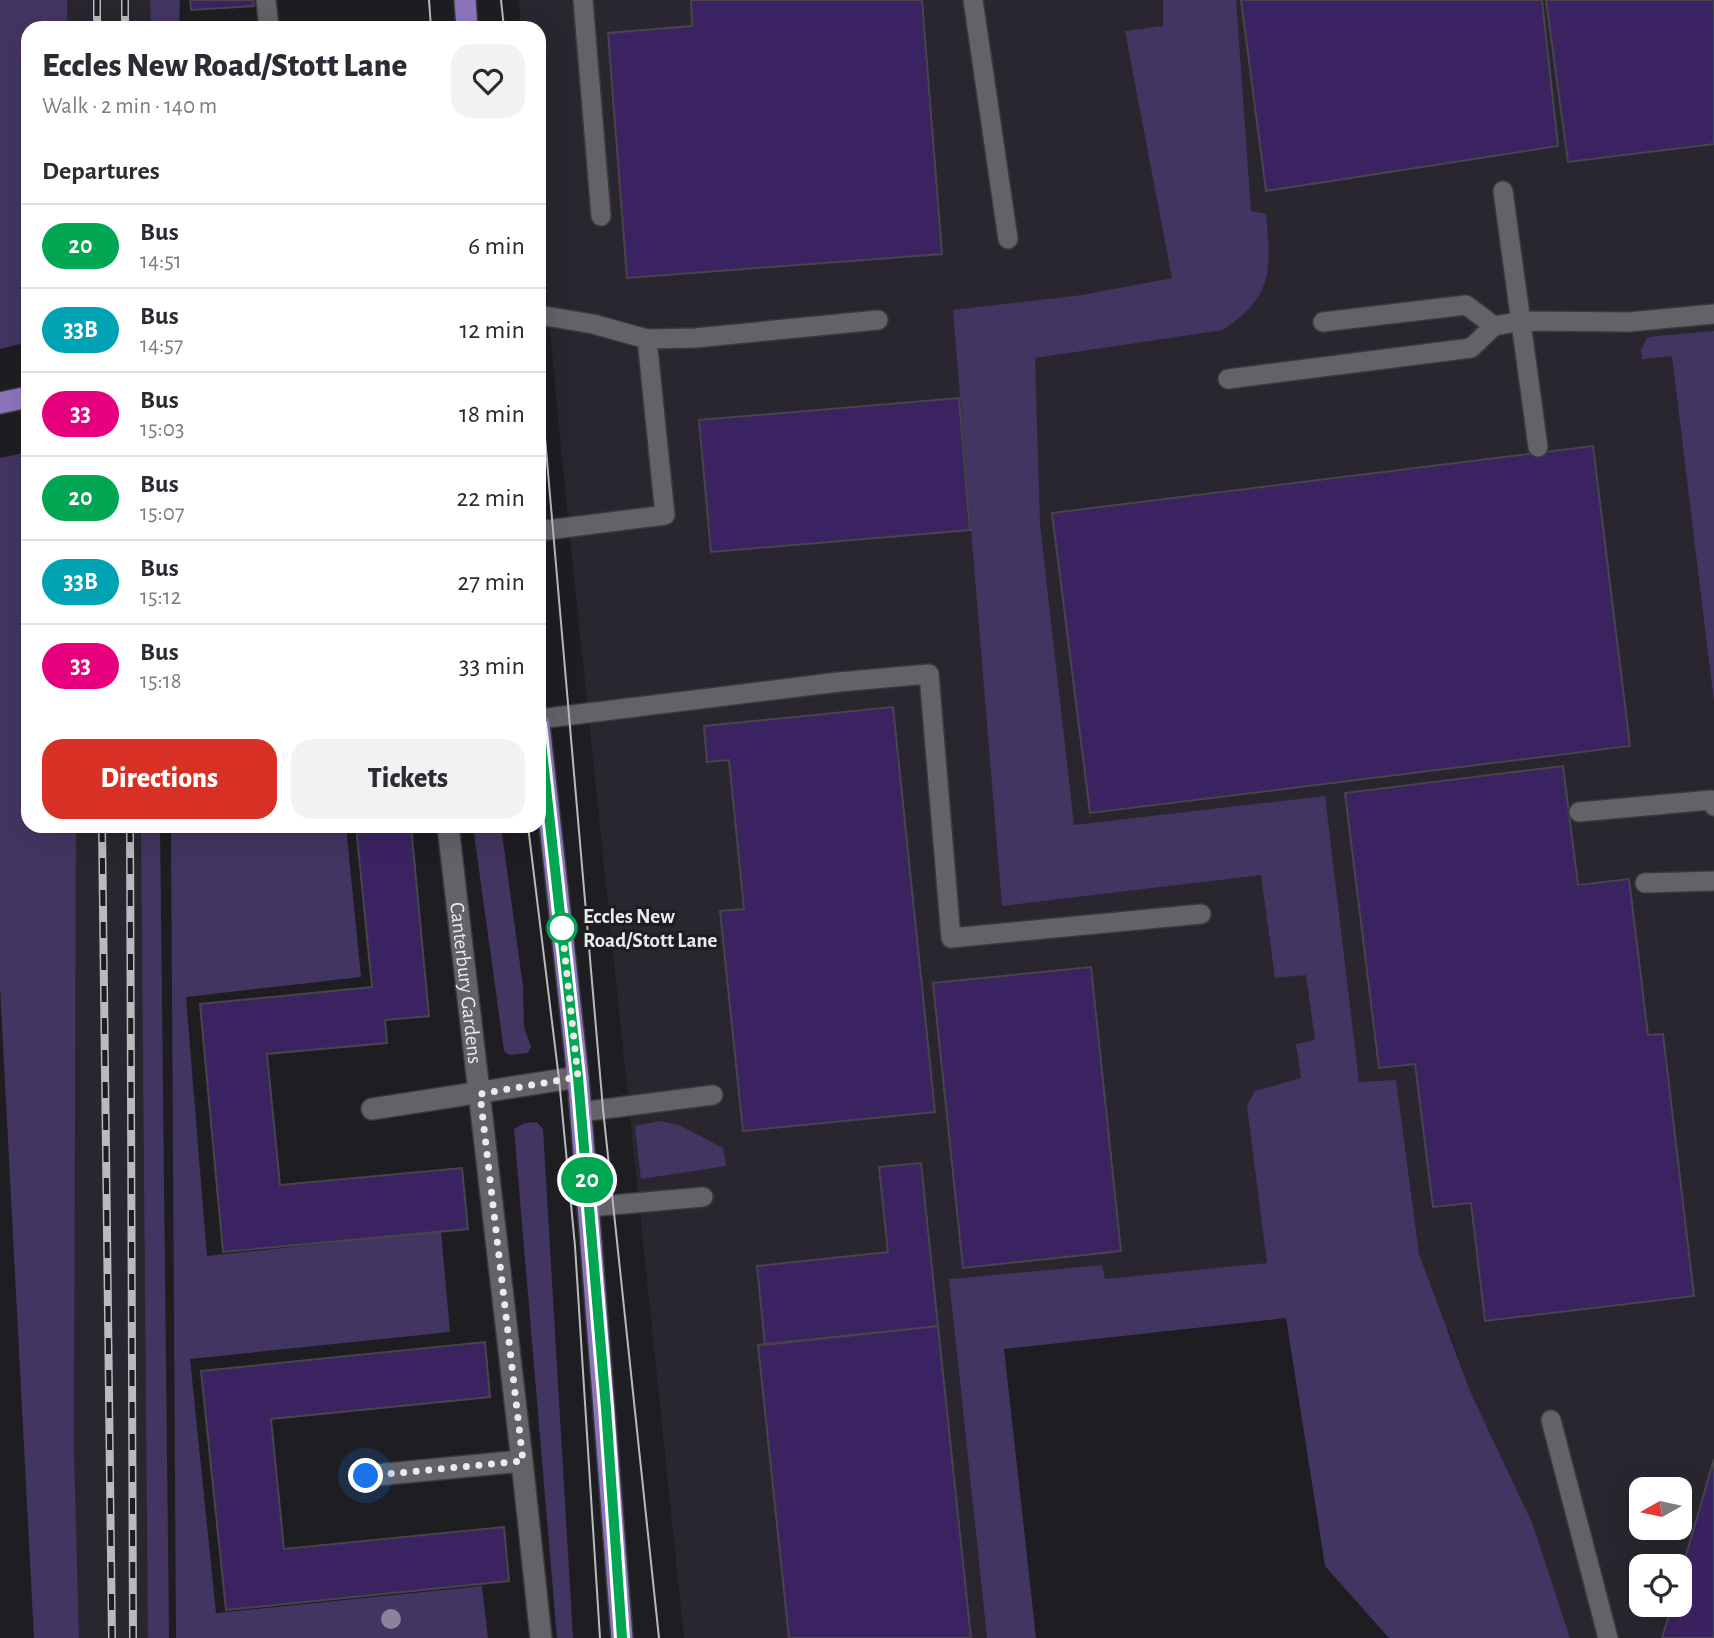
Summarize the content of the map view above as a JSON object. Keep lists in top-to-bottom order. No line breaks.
{"streets":{"street":["Canterbury Gardens"]},"places":["Eccles New Road/Stott Lane"],"lines":["bus line 20"],"north":"left","page":{"on_map":"20","heading":[["Eccles New Road/Stott Lane","Walk · 2 min · 140 m"],"Departures"],"list":[{"mark":"20","name":"Bus","note":"14:51","value":"6 min"},{"mark":"33B","name":"Bus","note":"14:57","value":"12 min"},{"mark":"33","name":"Bus","note":"15:03","value":"18 min"},{"mark":"20","name":"Bus","note":"15:07","value":"22 min"},{"mark":"33B","name":"Bus","note":"15:12","value":"27 min"},{"mark":"33","name":"Bus","note":"15:18","value":"33 min"}],"buttons":["Directions","Tickets"]}}
